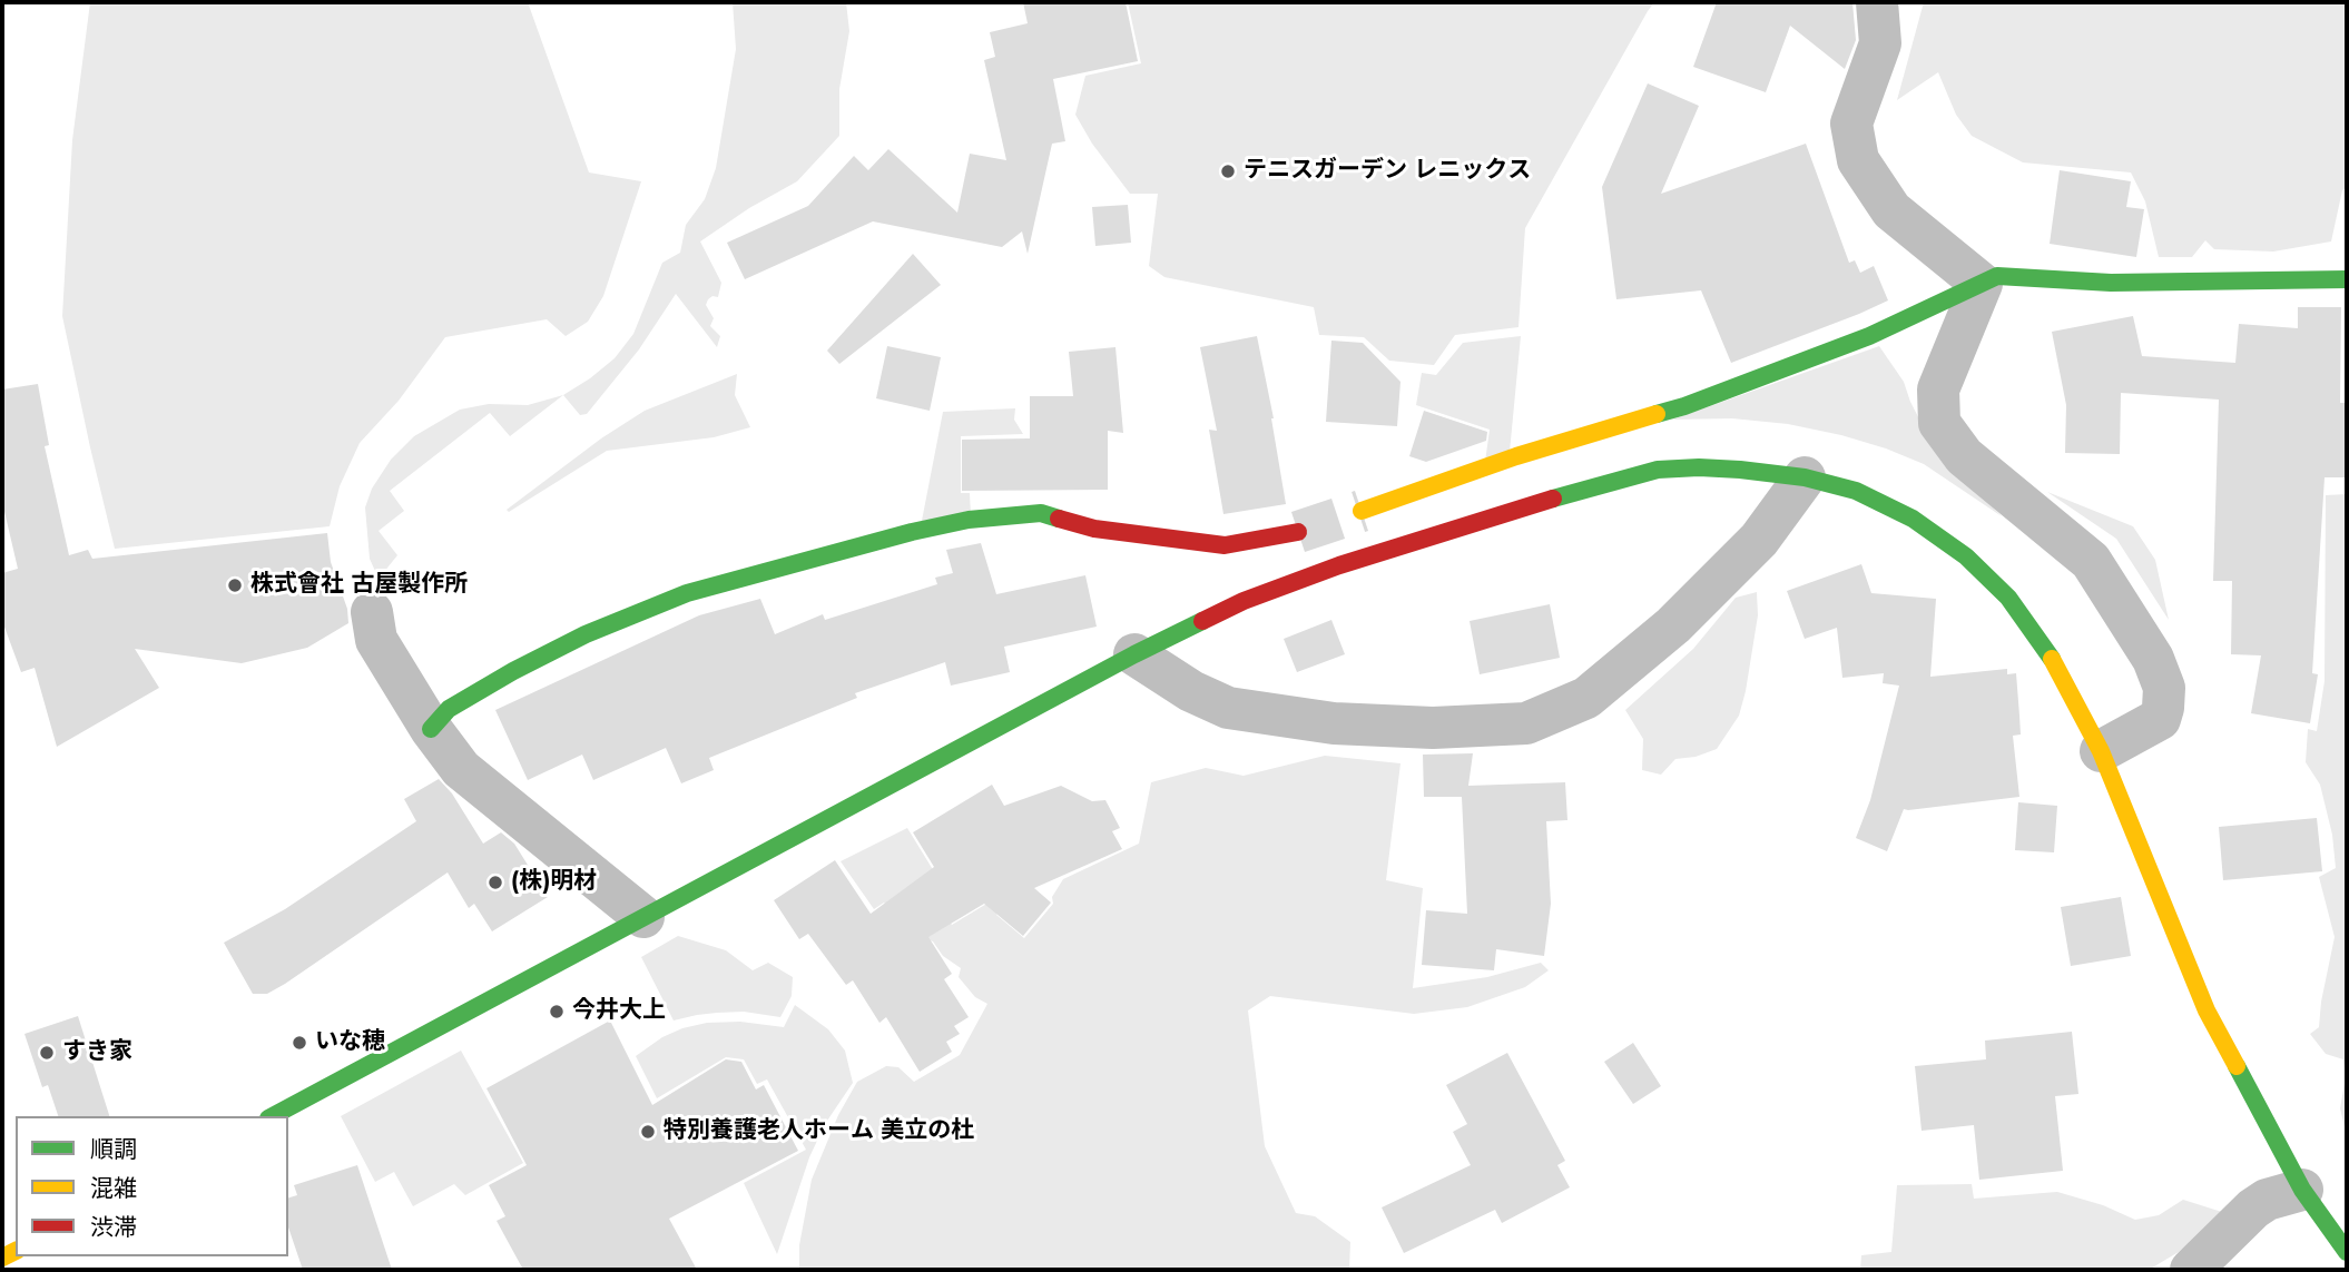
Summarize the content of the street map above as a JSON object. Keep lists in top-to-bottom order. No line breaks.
{"places":["テニスガーデン レニックス","株式會社 古屋製作所","(株)明材","今井大上","いな穂","すき家","特別養護老人ホーム 美立の杜"],"legend":["順調","混雑","渋滞"]}
